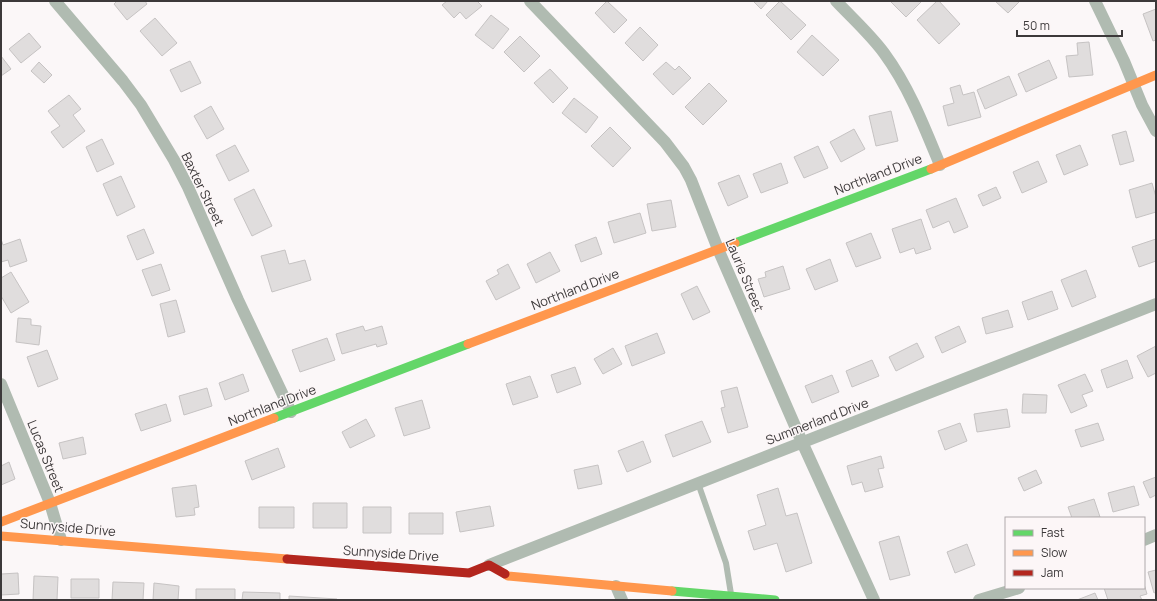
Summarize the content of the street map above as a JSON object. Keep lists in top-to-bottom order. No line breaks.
{"streets":{"street":["Northland Drive","Baxter Street","Laurie Street","Summerland Drive","Lucas Street","Sunnyside Drive"]},"crossings":[["Northland Drive","Baxter Street"],["Northland Drive","Laurie Street"],["Northland Drive","Lucas Street"],["Laurie Street","Summerland Drive"],["Summerland Drive","Sunnyside Drive"],["Lucas Street","Sunnyside Drive"]],"legend":["Fast","Slow","Jam"],"scale_bar":"50 m"}
